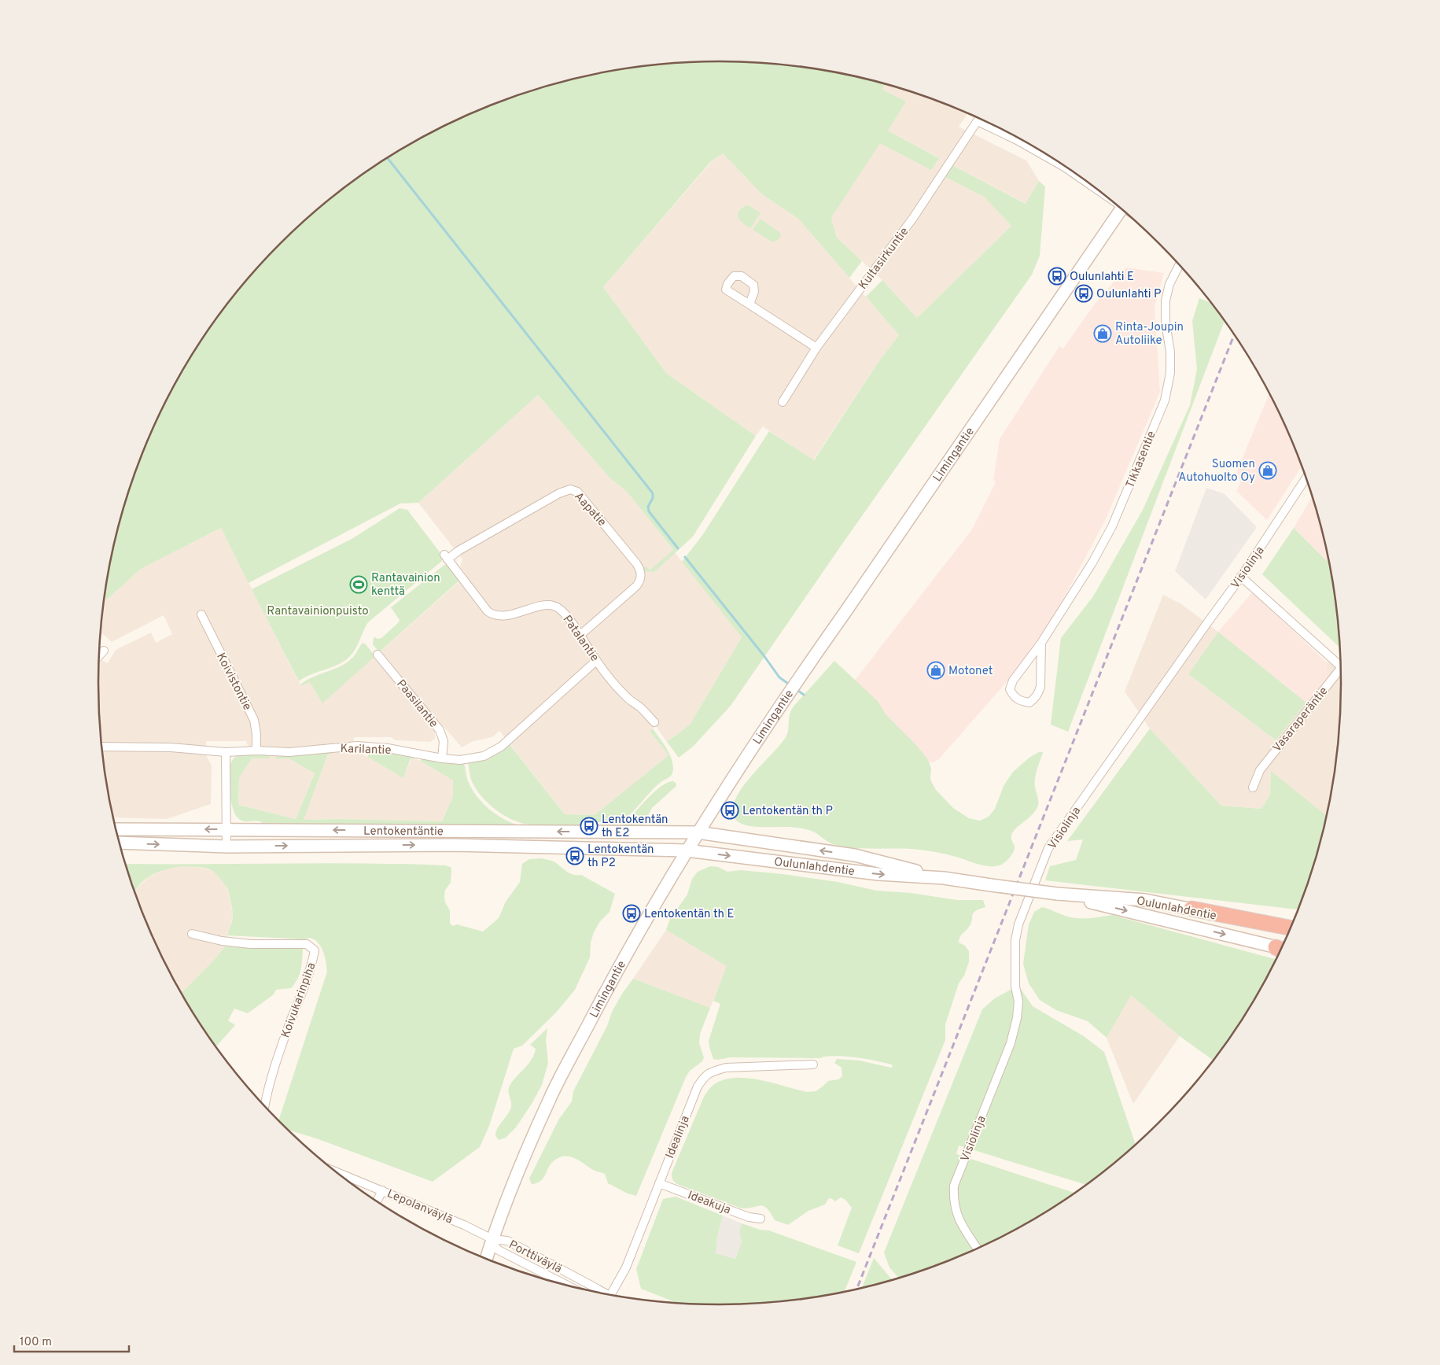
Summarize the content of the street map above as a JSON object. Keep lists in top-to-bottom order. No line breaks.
{"streets":{"main road":["Limingantie","Lentokentäntie","Oulunlahdentie"],"street":["Kultasirkuntie","Tikkasentie","Aapatie","Visiolinja","Patalantie","Koivistontie","Paasilantie","Vasaraperäntie","Karilantie","Koivukarinpiha","Idealinja","Ideakuja","Lepolanväylä","Porttiväylä"]},"crossings":[["Limingantie","Lentokentäntie"],["Limingantie","Oulunlahdentie"],["Limingantie","Lepolanväylä"],["Limingantie","Porttiväylä"],["Aapatie","Patalantie"],["Visiolinja","Vasaraperäntie"],["Patalantie","Karilantie"],["Koivistontie","Karilantie"],["Paasilantie","Karilantie"],["Lentokentäntie","Oulunlahdentie"],["Idealinja","Ideakuja"],["Lepolanväylä","Porttiväylä"]],"parks":["Rantavainionpuisto"],"places":{"bus stop":["Oulunlahti E","Oulunlahti P","Lentokentän th P","Lentokentän th E2","Lentokentän th P2","Lentokentän th E"],"shop":["Rinta-Joupin Autoliike","Suomen Autohuolto Oy","Motonet"],"sports":["Rantavainion kenttä"]},"scale_bar":"100 m"}
